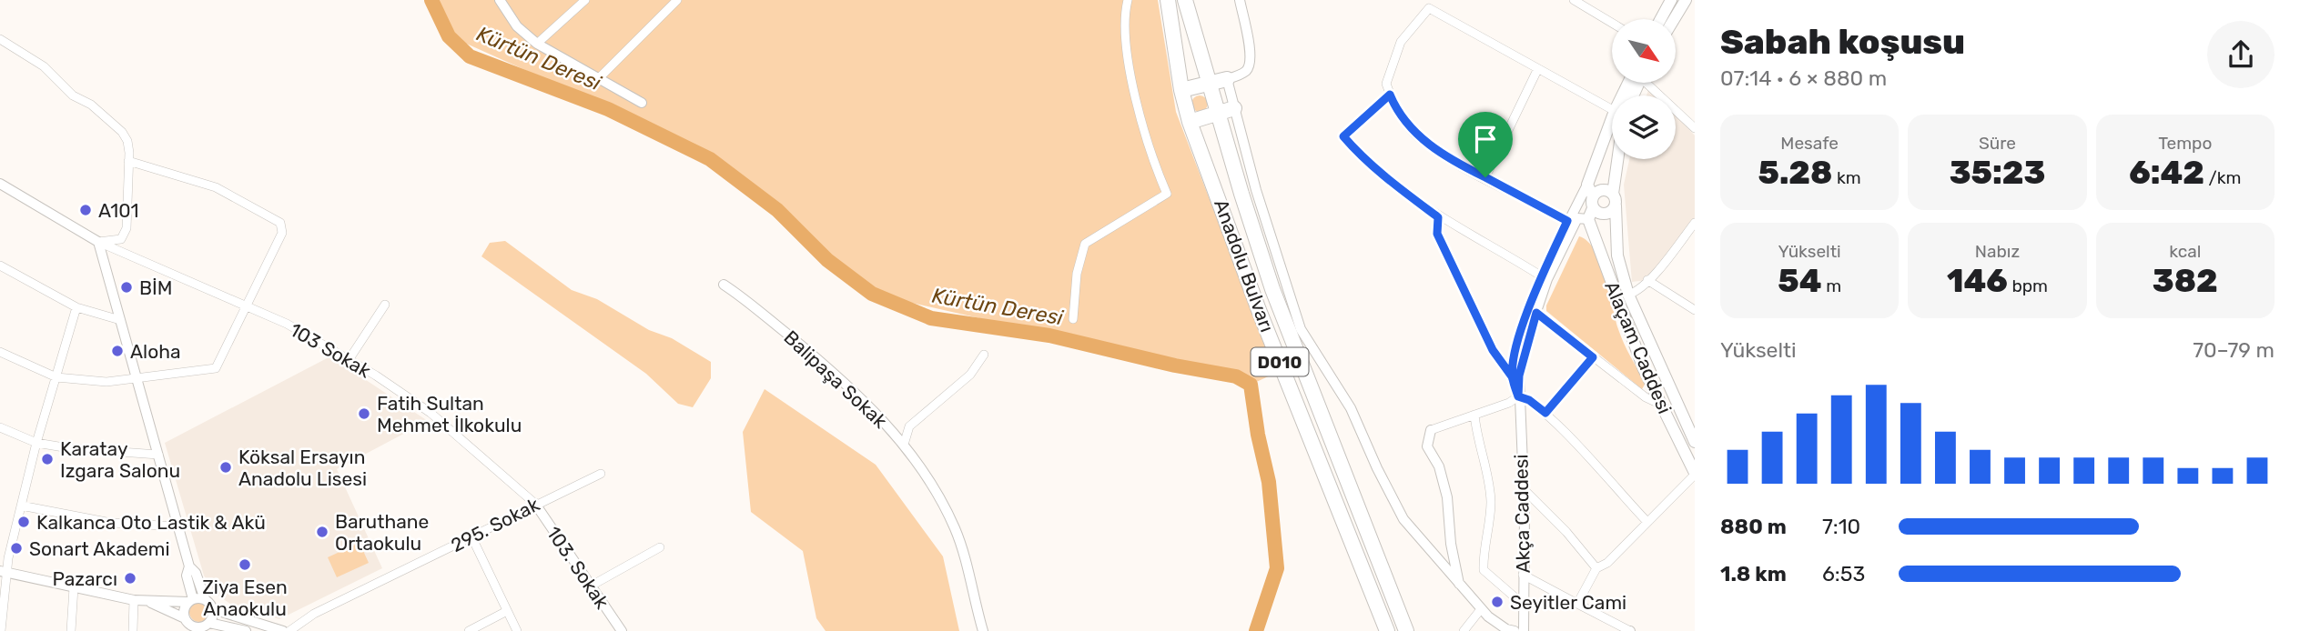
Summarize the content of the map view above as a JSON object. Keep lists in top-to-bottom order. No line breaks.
{"streets":{"highway":["Anadolu Bulvarı","D010"],"main road":["Alaçam Caddesi"],"street":["103 Sokak","Balipaşa Sokak","Akça Caddesi","295. Sokak","103. Sokak"]},"crossings":[["Alaçam Caddesi","Akça Caddesi"],["103 Sokak","295. Sokak"],["103 Sokak","103. Sokak"],["295. Sokak","103. Sokak"]],"water":["Kürtün Deresi"],"places":["A101","BİM","Aloha","Fatih Sultan Mehmet İlkokulu","Karatay Izgara Salonu","Köksal Ersayın Anadolu Lisesi","Kalkanca Oto Lastik & Akü","Baruthane Ortaokulu","Sonart Akademi","Ziya Esen Anaokulu","Pazarcı","Seyitler Cami"],"north":"bottom right","page":{"heading":["Sabah koşusu","07:14 · 6 × 880 m"],"stats":[["Mesafe","5.28 km"],["Süre","35:23"],["Tempo","6:42 /km"],["Yükselti","54 m"],["Nabız","146 bpm"],["kcal","382"]],"chart":["Yükselti","70–79 m"],"list":[{"name":"880 m","note":"7:10"},{"name":"1.8 km","note":"6:53"}]}}
